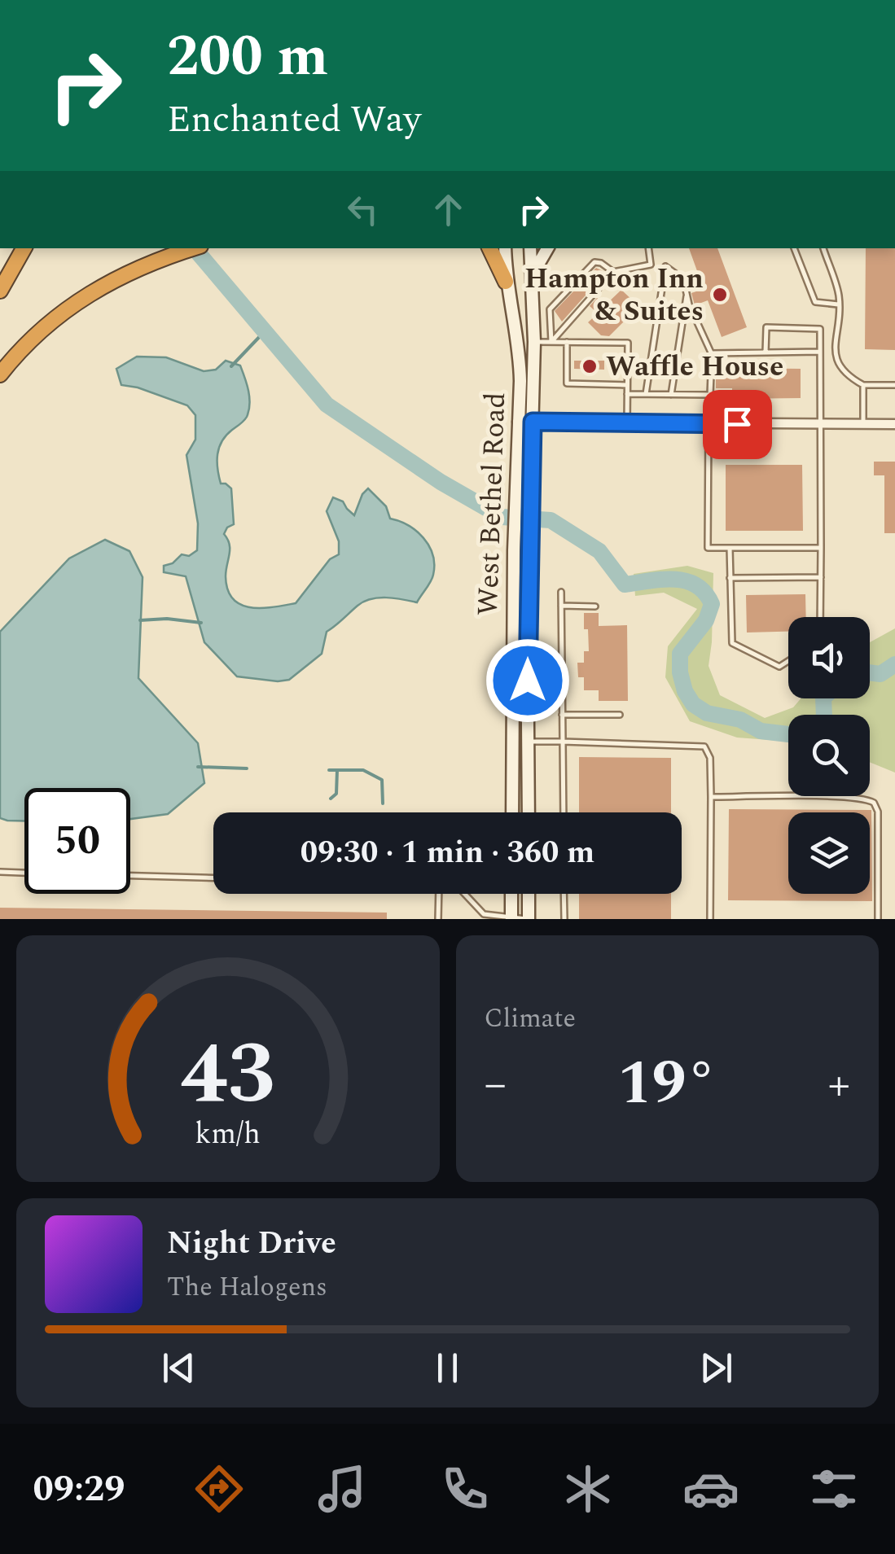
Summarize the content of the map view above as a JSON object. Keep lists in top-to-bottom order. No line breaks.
{"streets":{"main road":["West Bethel Road"]},"places":["Hampton Inn & Suites","Waffle House"],"page":{"turn":["200 m","Enchanted Way"],"limit":"50","trip":"09:30 · 1 min · 360 m","tile":"Climate","heat":["−","19°","+"],"song":["Night Drive","The Halogens"],"tabs":"09:29","gauge":["43","km/h"]}}
